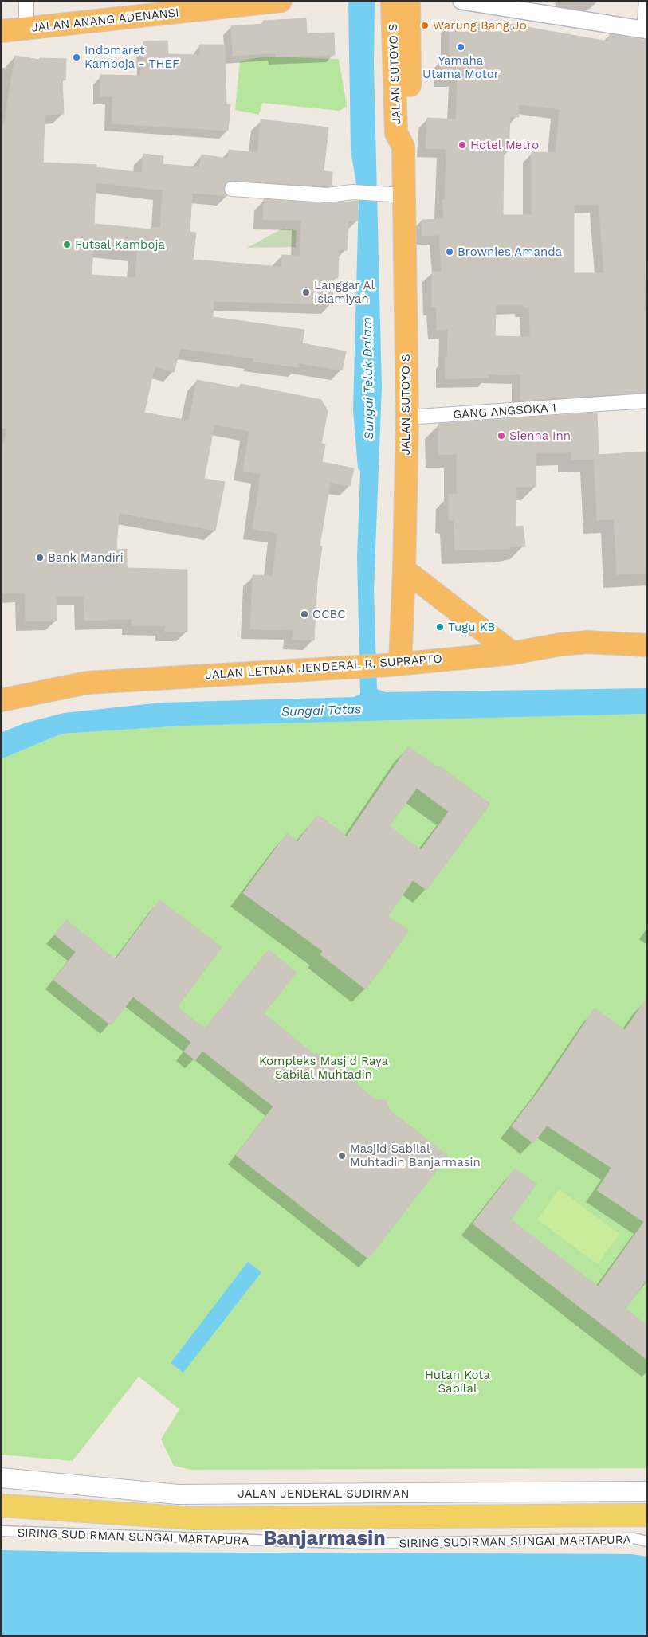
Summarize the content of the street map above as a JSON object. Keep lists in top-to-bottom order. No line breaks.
{"streets":{"highway":["JALAN ANANG ADENANSI","JALAN SUTOYO S","JALAN LETNAN JENDERAL R. SUPRAPTO"],"main road":["JALAN JENDERAL SUDIRMAN"],"street":["GANG ANGSOKA 1","SIRING SUDIRMAN SUNGAI MARTAPURA"]},"crossings":[["JALAN SUTOYO S","GANG ANGSOKA 1"],["JALAN SUTOYO S","JALAN LETNAN JENDERAL R. SUPRAPTO"]],"districts":["Banjarmasin"],"water":["Sungai Teluk Dalam","Sungai Tatas"],"parks":["Kompleks Masjid Raya Sabilal Muhtadin","Hutan Kota Sabilal"],"places":["Warung Bang Jo","Yamaha Utama Motor","Indomaret Kamboja - THEF","Hotel Metro","Futsal Kamboja","Brownies Amanda","Langgar Al Islamiyah","Sienna Inn","Bank Mandiri","OCBC","Tugu KB","Masjid Sabilal Muhtadin Banjarmasin"]}
